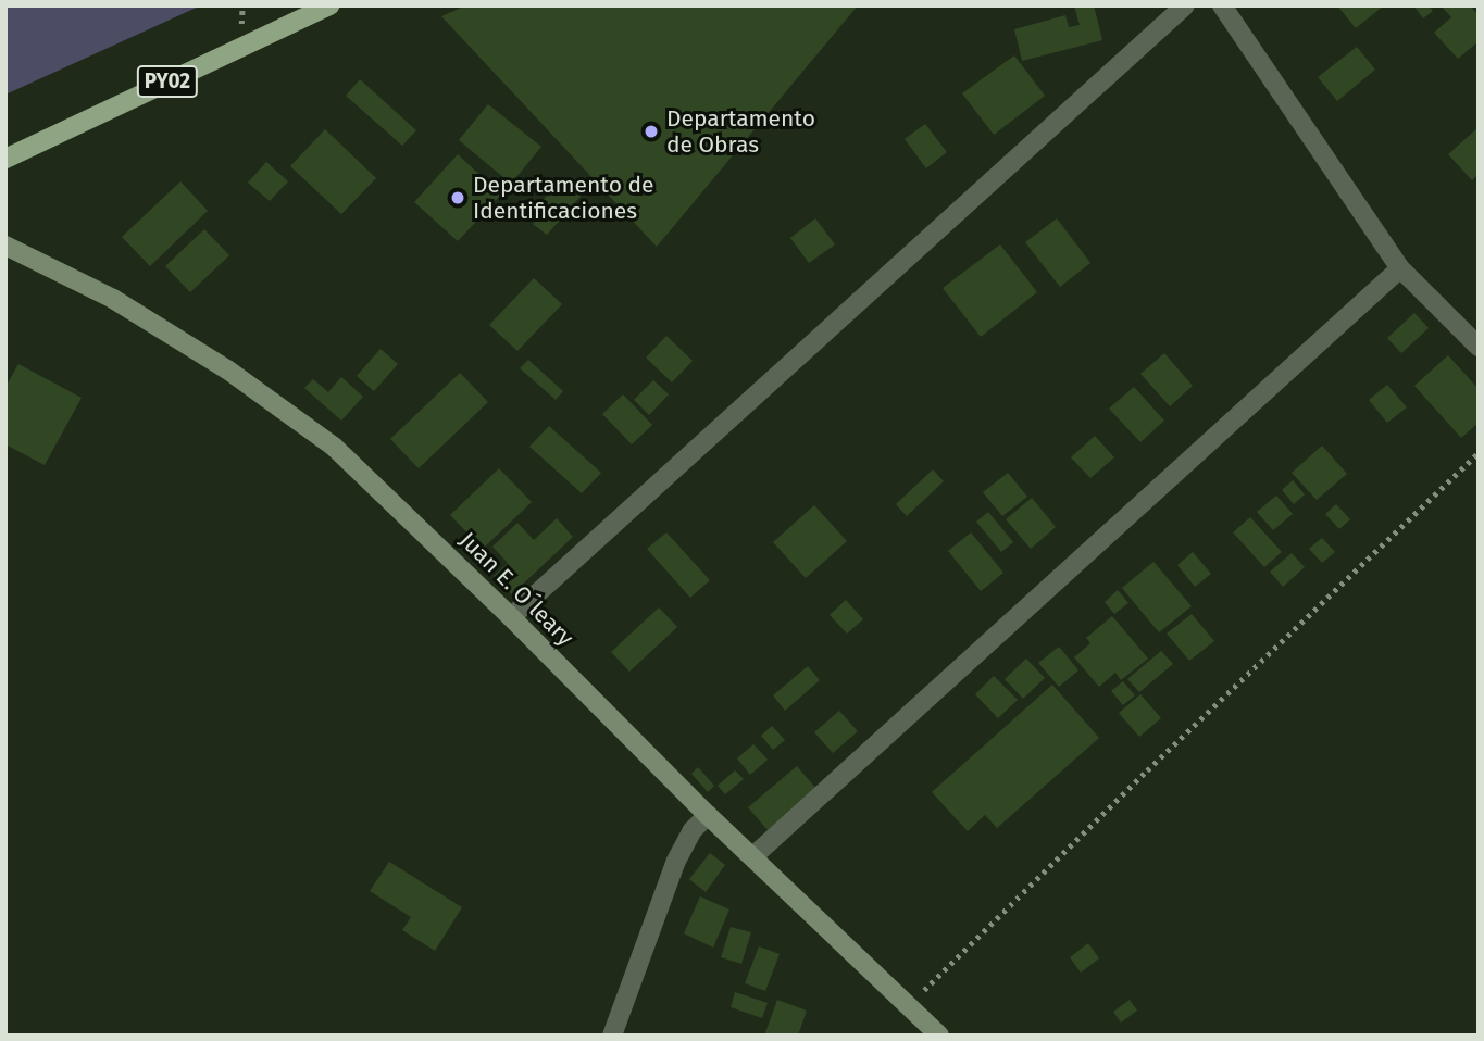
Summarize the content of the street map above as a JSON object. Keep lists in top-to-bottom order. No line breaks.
{"streets":{"main road":["PY02"],"street":["Juan E. O´leary"]},"places":["Departamento de Obras","Departamento de Identificaciones"]}
